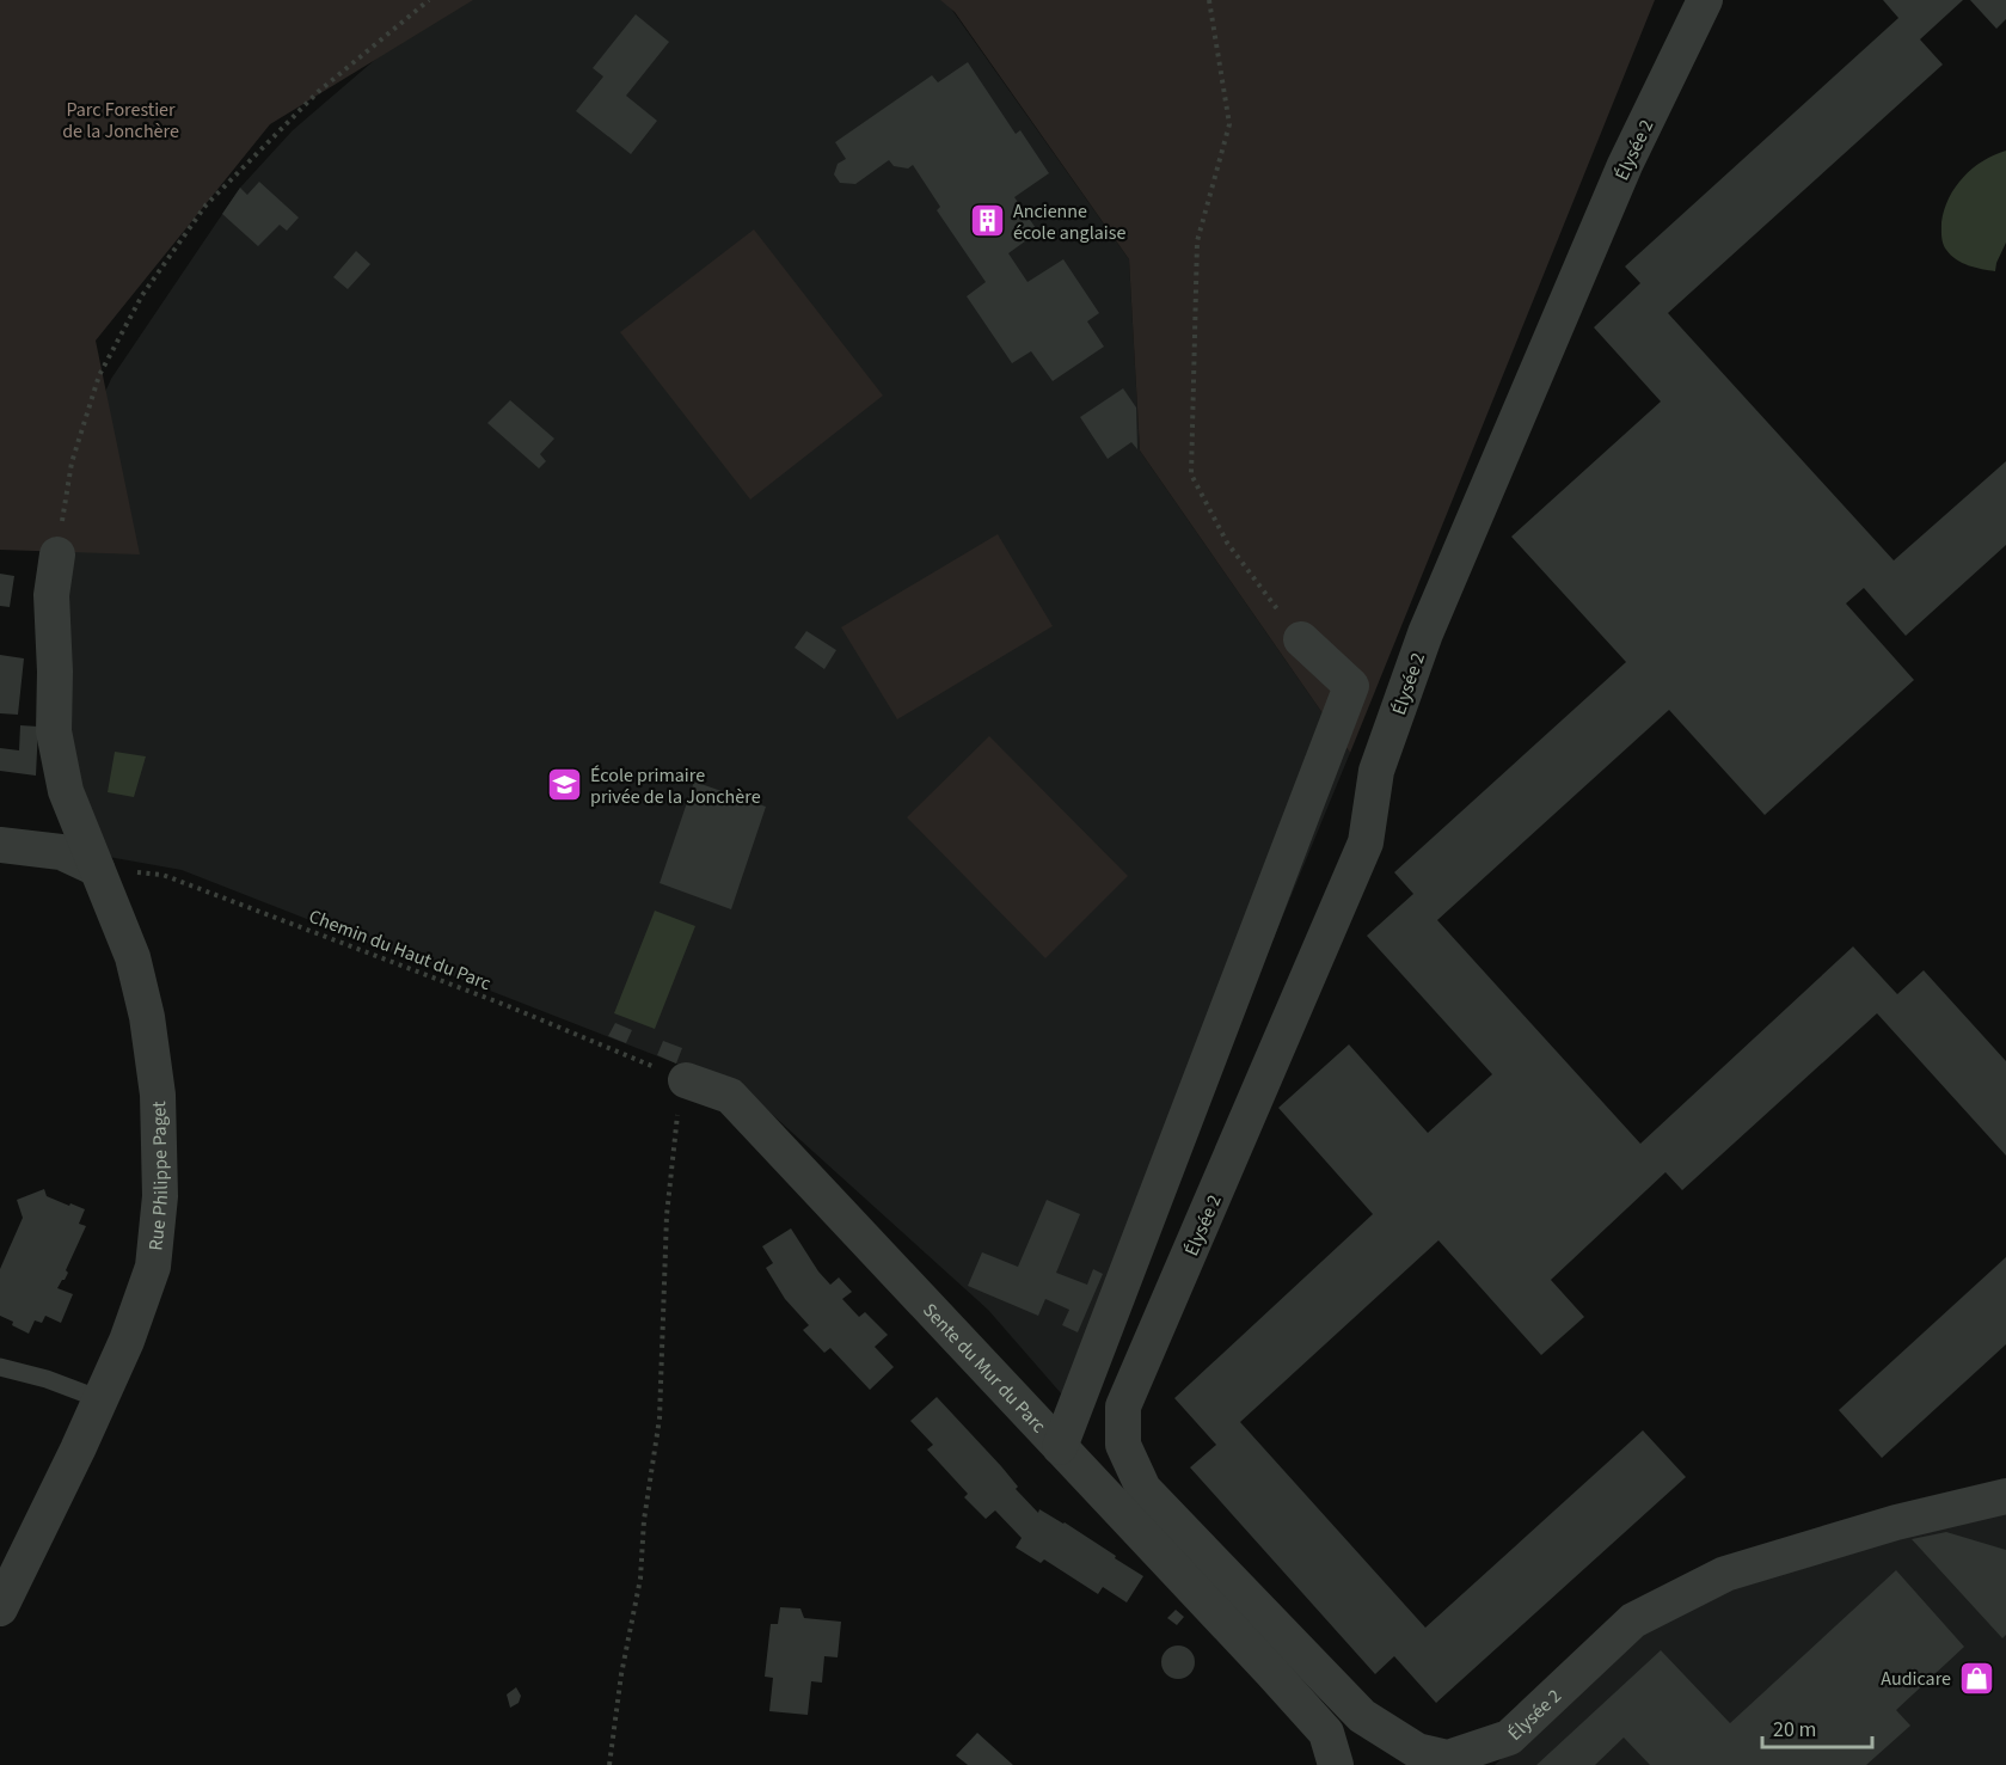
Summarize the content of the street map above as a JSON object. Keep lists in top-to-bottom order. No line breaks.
{"streets":{"street":["Élysée 2","Rue Philippe Paget","Sente du Mur du Parc"],"path":["Chemin du Haut du Parc"]},"crossings":[["Chemin du Haut du Parc","Rue Philippe Paget"],["Chemin du Haut du Parc","Sente du Mur du Parc"]],"parks":["Parc Forestier de la Jonchère"],"places":{"building":["Ancienne école anglaise"],"school or university":["École primaire privée de la Jonchère"],"shop":["Audicare"]},"scale_bar":"20 m"}
